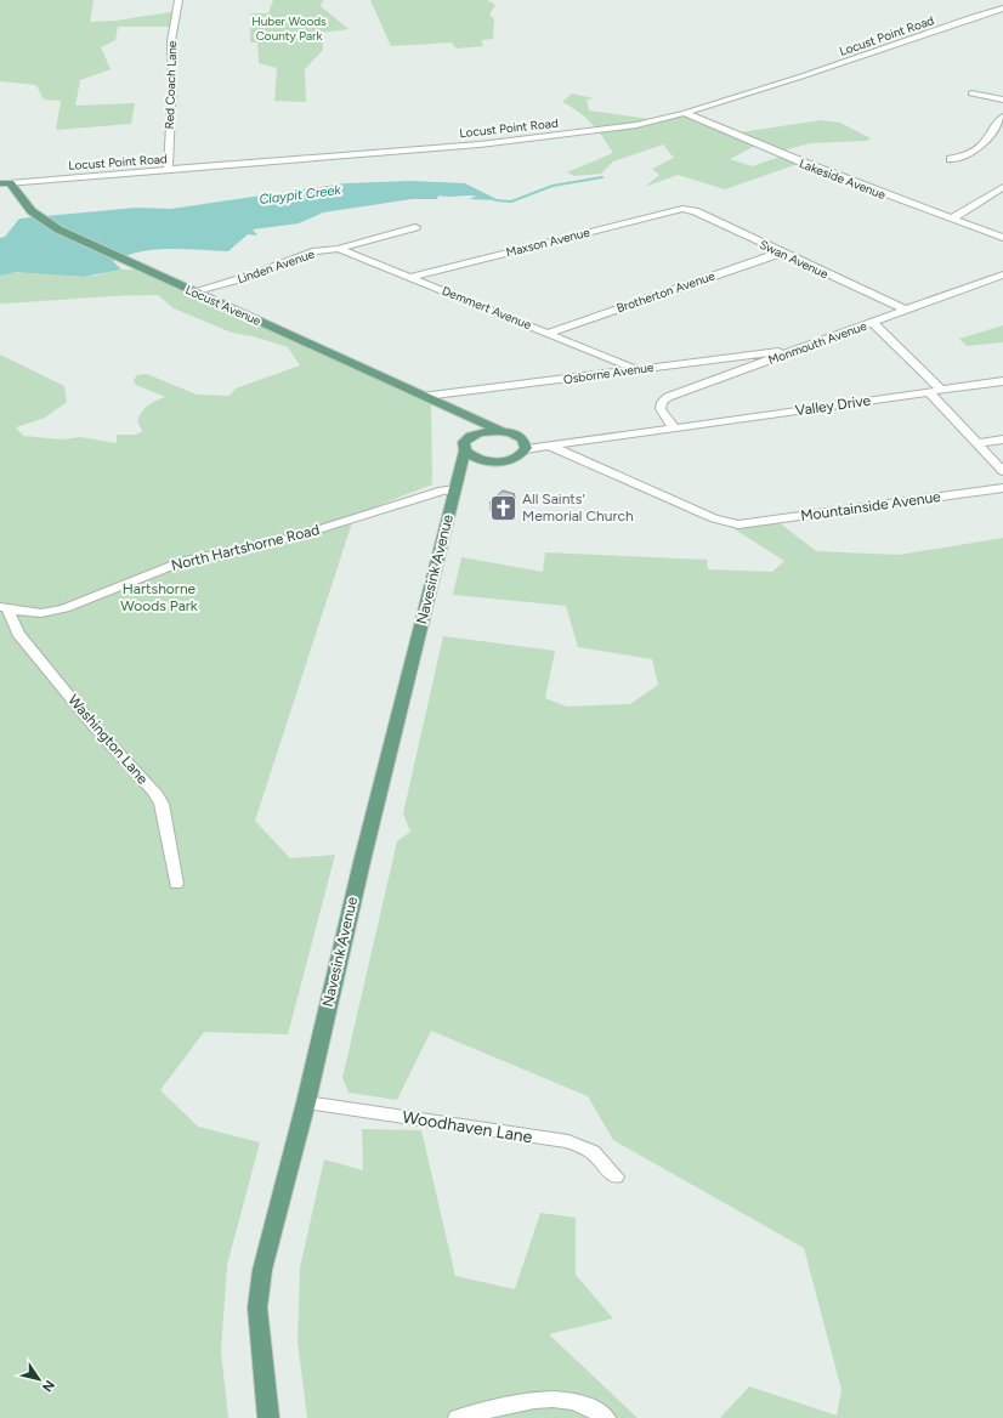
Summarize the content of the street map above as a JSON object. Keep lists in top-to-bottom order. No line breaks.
{"streets":{"main road":["Locust Avenue","Navesink Avenue"],"street":["Locust Point Road","Red Coach Lane","Lakeside Avenue","Maxson Avenue","Swan Avenue","Linden Avenue","Brotherton Avenue","Demmert Avenue","Monmouth Avenue","Osborne Avenue","Valley Drive","Mountainside Avenue","North Hartshorne Road","Washington Lane","Woodhaven Lane"]},"crossings":[["Locust Point Road","Red Coach Lane"],["Locust Point Road","Lakeside Avenue"],["Locust Point Road","Locust Avenue"],["Maxson Avenue","Swan Avenue"],["Maxson Avenue","Demmert Avenue"],["Swan Avenue","Brotherton Avenue"],["Swan Avenue","Monmouth Avenue"],["Linden Avenue","Locust Avenue"],["Linden Avenue","Demmert Avenue"],["Brotherton Avenue","Demmert Avenue"],["Locust Avenue","Osborne Avenue"],["Locust Avenue","Valley Drive"],["Locust Avenue","Navesink Avenue"],["Demmert Avenue","Osborne Avenue"],["Monmouth Avenue","Osborne Avenue"],["Monmouth Avenue","Valley Drive"],["Valley Drive","Mountainside Avenue"],["North Hartshorne Road","Navesink Avenue"],["North Hartshorne Road","Washington Lane"],["Navesink Avenue","Woodhaven Lane"]],"water":["Claypit Creek"],"parks":["Huber Woods County Park","Hartshorne Woods Park"],"places":{"church":["All Saints' Memorial Church"]},"north":"bottom right"}
